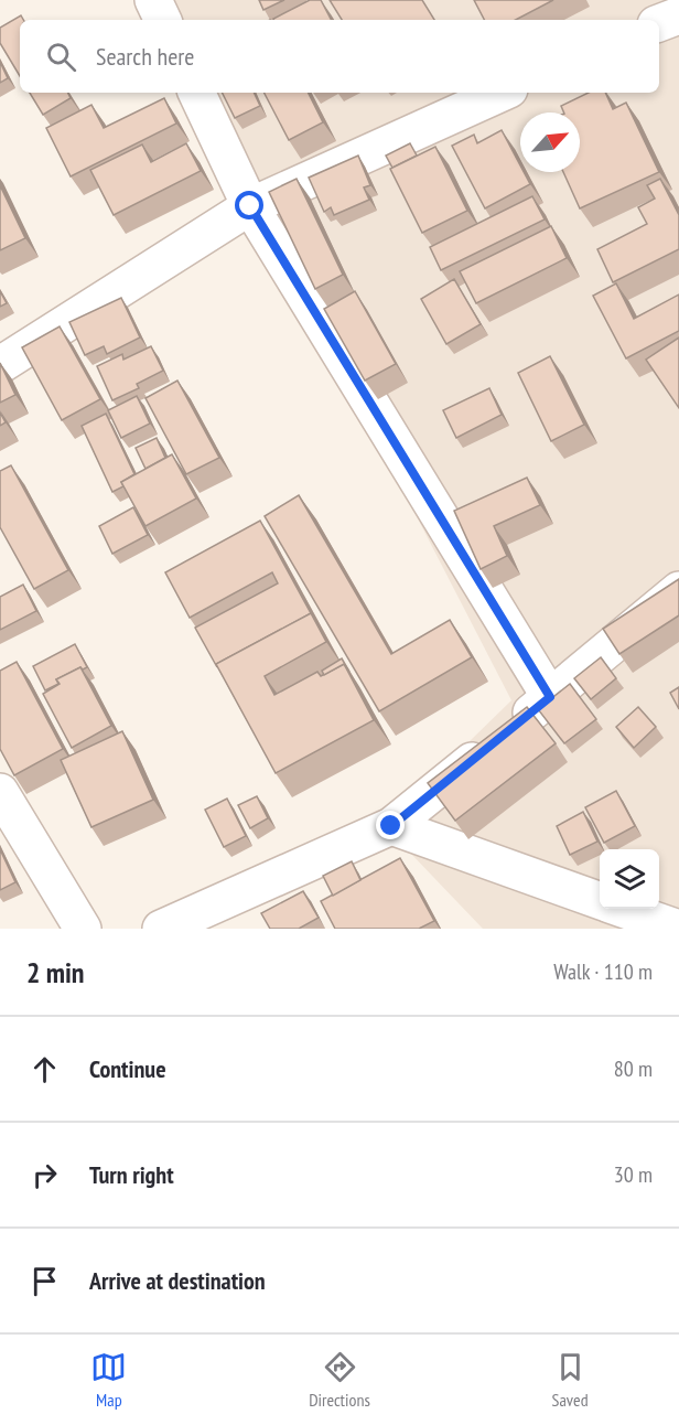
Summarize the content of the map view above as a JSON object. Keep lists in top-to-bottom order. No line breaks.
{"north":"top right","page":{"search":"Search here","heading":["2 min","Walk · 110 m"],"list":[["Continue","80 m"],["Turn right","30 m"],"Arrive at destination"],"nav":["Map","Directions","Saved"]}}
